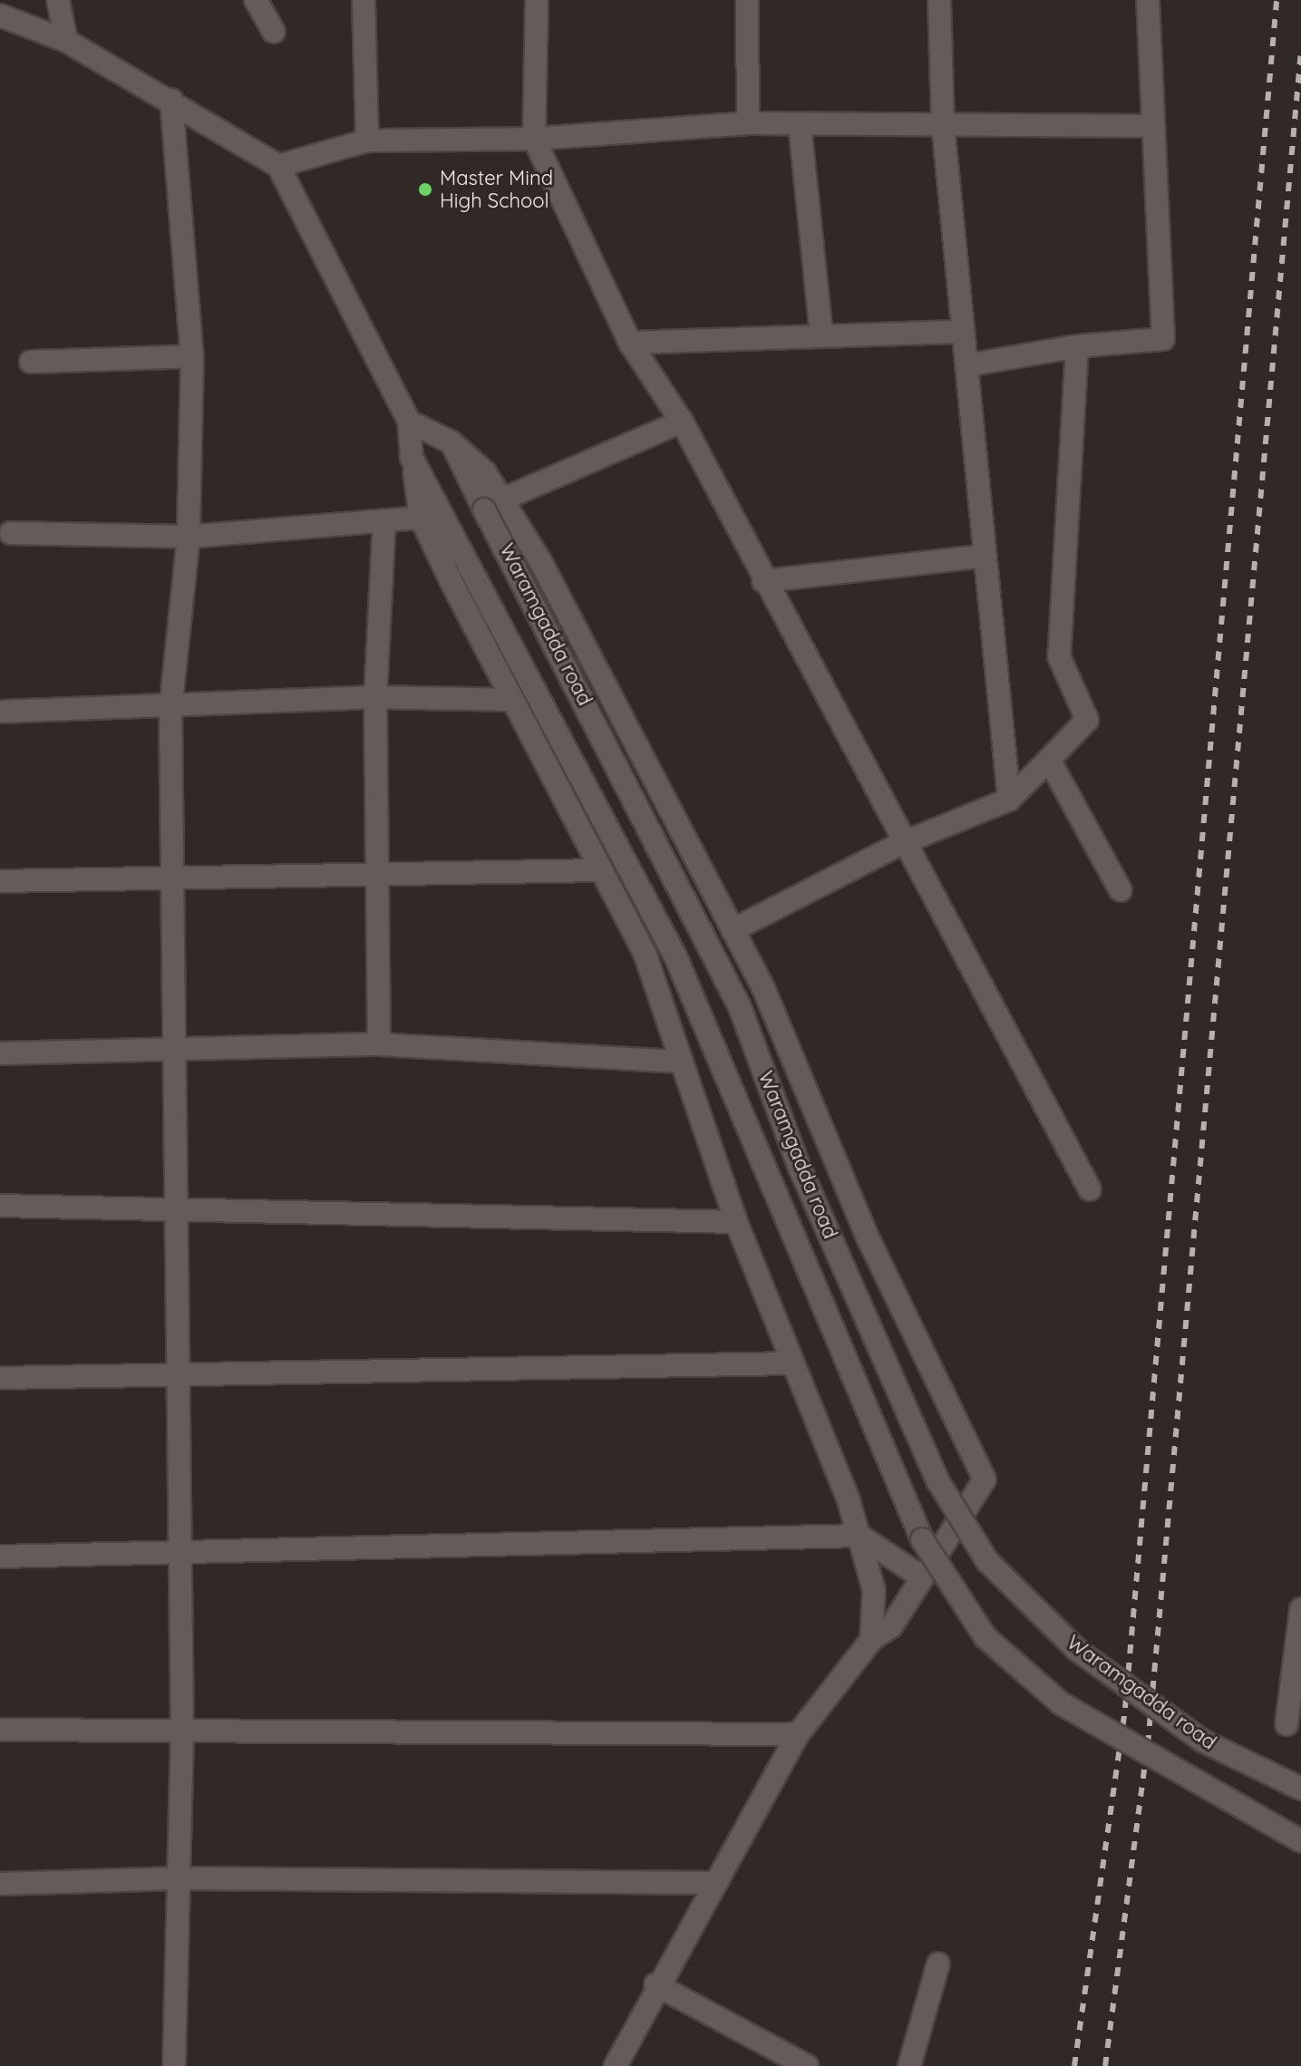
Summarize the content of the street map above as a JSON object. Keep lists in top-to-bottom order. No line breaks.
{"streets":{"street":["Waramgadda road"]},"places":["Master Mind High School"]}
